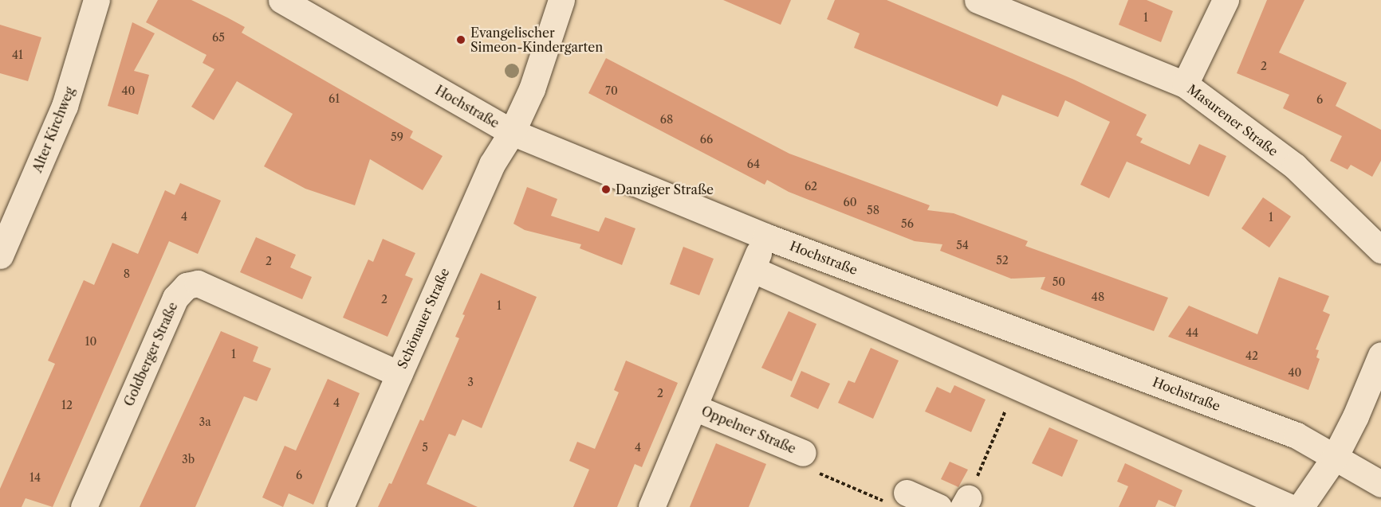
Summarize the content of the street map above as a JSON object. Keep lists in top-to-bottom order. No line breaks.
{"streets":{"street":["Hochstraße","Masurener Straße","Alter Kirchweg","Schönauer Straße","Goldberger Straße","Oppelner Straße"]},"crossings":[["Hochstraße","Schönauer Straße"],["Schönauer Straße","Goldberger Straße"]],"places":["Evangelischer Simeon-Kindergarten","Danziger Straße"],"house_numbers":["1","65","41","2","40","70","61","6","68","59","66","64","62","60","58","4","1","56","54","52","2","8","50","48","2","1","44","10","1","42","40","3","2","4","12","3a","5","4","3b","6","14"]}
